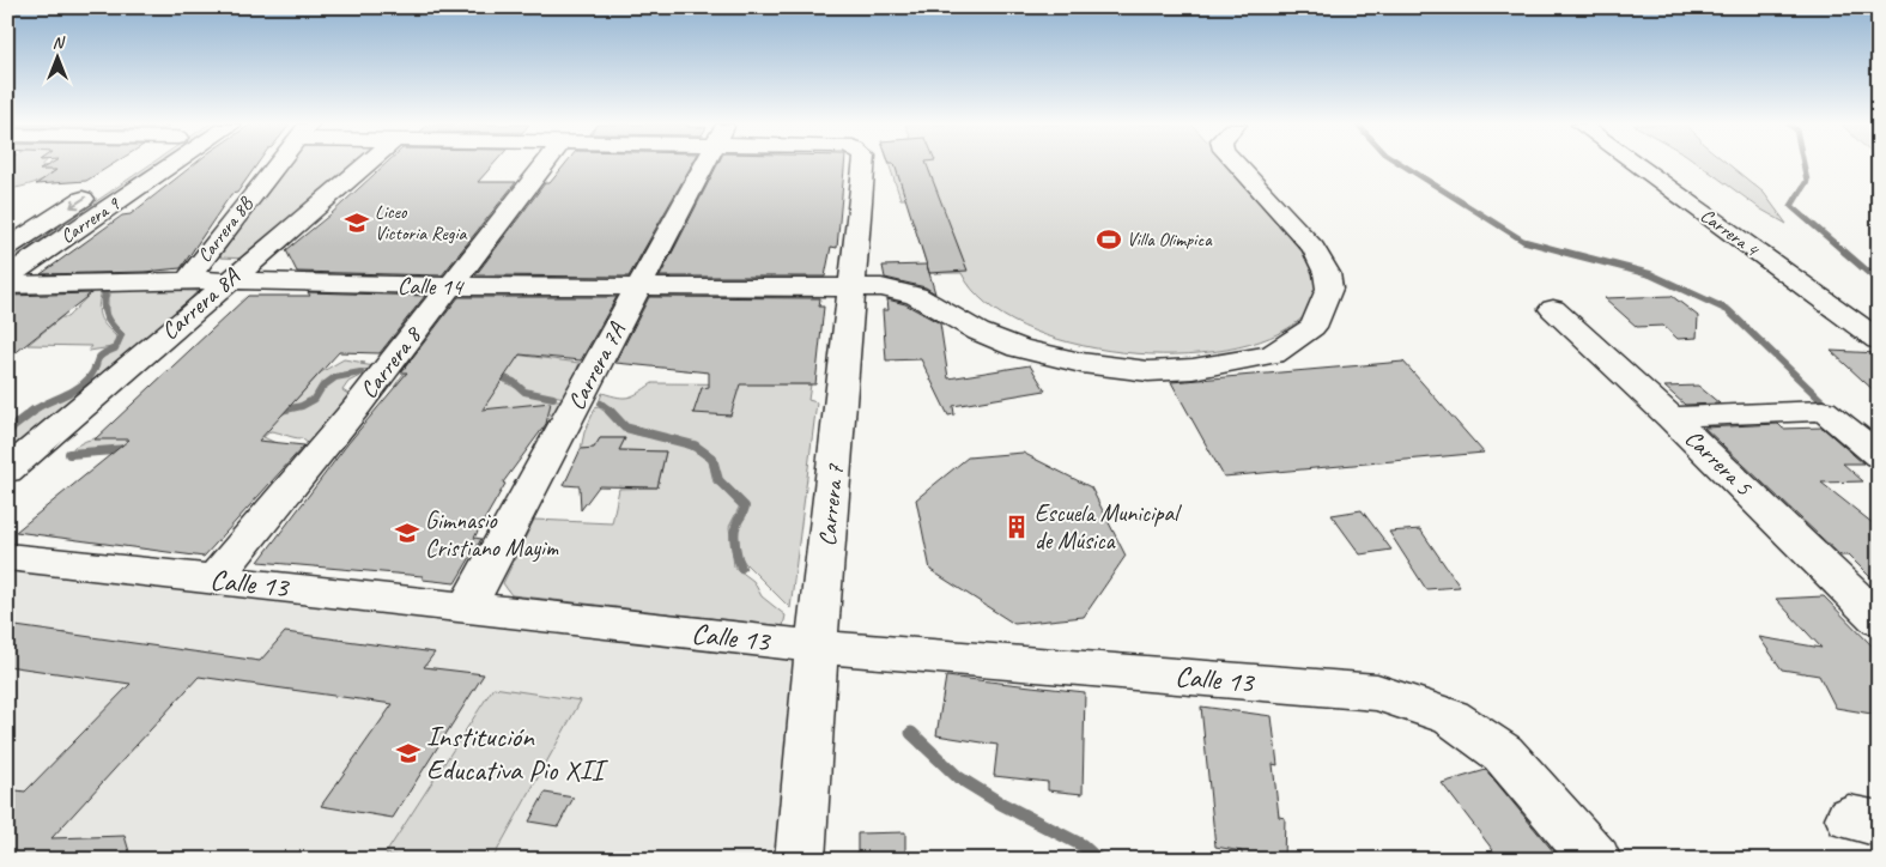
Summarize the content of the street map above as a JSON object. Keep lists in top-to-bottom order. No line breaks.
{"streets":{"main road":["Carrera 9","Carrera 8B","Carrera 4","Calle 14","Carrera 8A","Carrera 8","Carrera 7A","Carrera 5","Carrera 7","Calle 13"]},"crossings":[["Carrera 8B","Calle 14"],["Calle 14","Carrera 8A"],["Calle 14","Carrera 8"],["Calle 14","Carrera 7A"],["Calle 14","Carrera 7"],["Carrera 8","Calle 13"],["Carrera 7A","Calle 13"],["Carrera 7","Calle 13"]],"places":{"school or university":["Liceo Victoria Regia","Gimnasio Cristiano Mayim","Institución Educativa Pio XII"],"sports":["Villa Olimpica"],"building":["Escuela Municipal de Música"]},"north":"top"}
